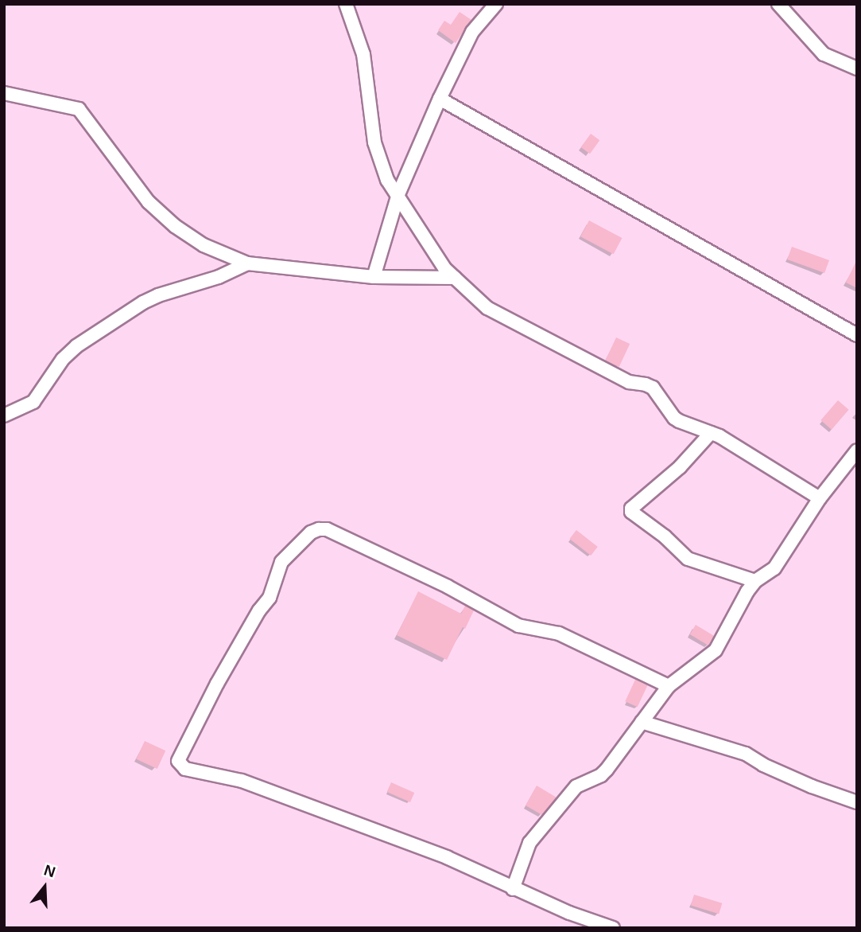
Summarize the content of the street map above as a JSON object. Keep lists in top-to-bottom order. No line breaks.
{"north":"top"}
